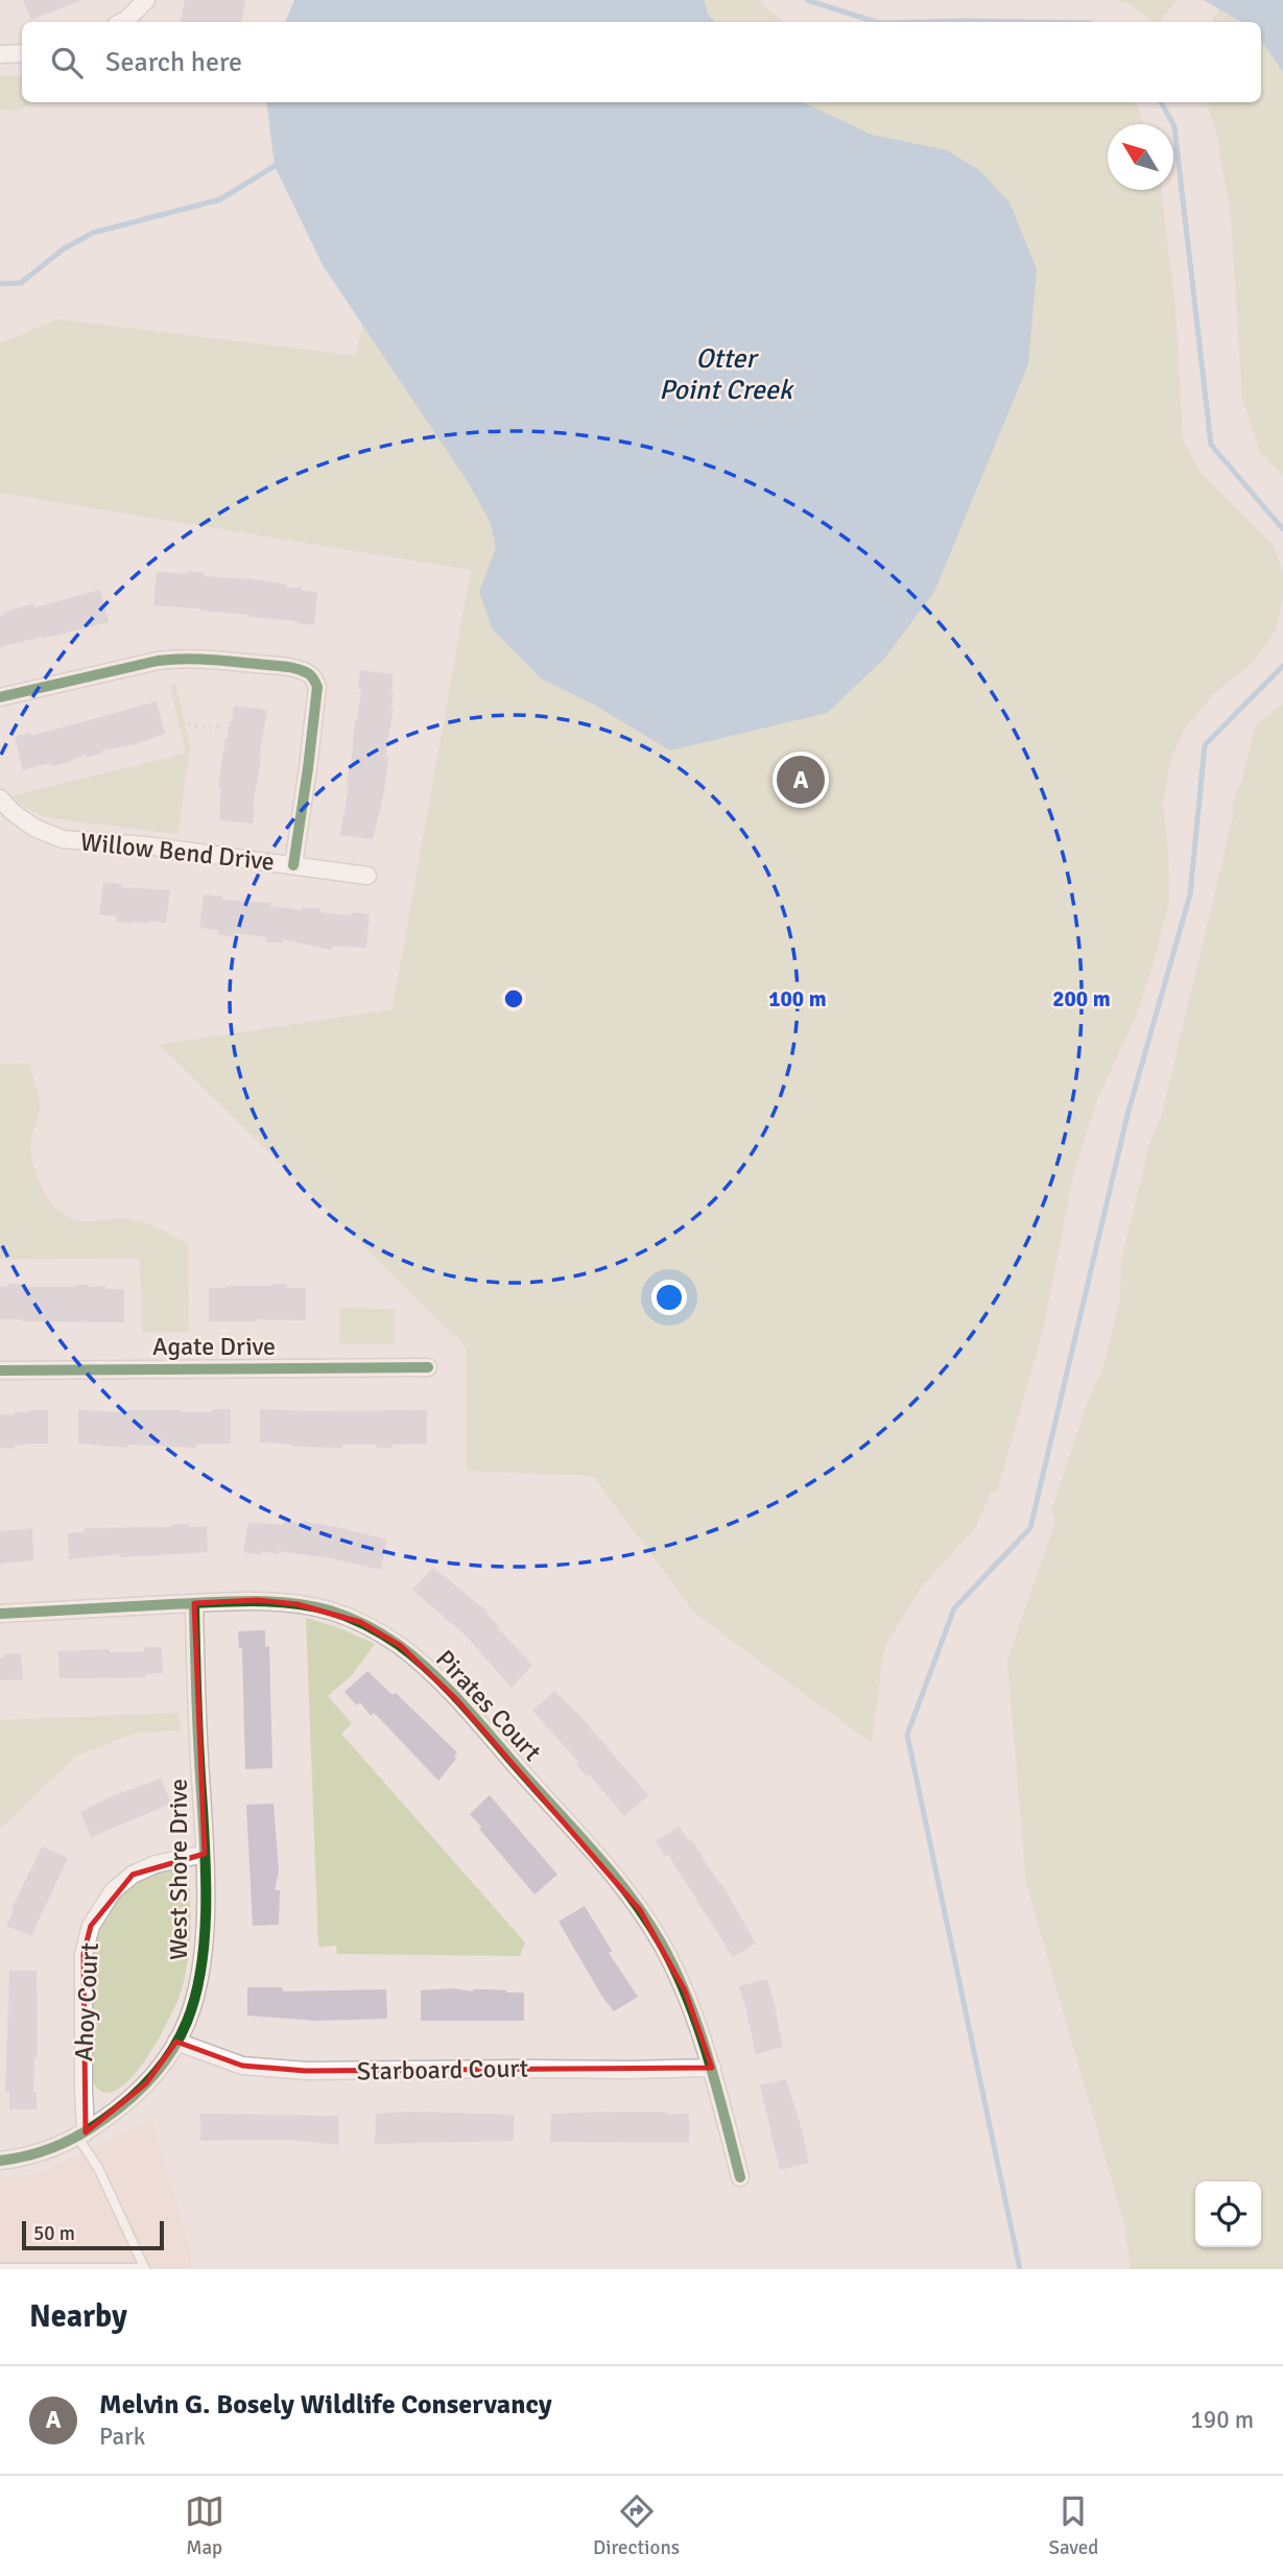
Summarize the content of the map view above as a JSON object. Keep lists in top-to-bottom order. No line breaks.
{"streets":{"street":["Willow Bend Drive","Agate Drive","Pirates Court","West Shore Drive","Ahoy Court","Starboard Court"]},"crossings":[["Pirates Court","West Shore Drive"],["Pirates Court","Starboard Court"],["West Shore Drive","Ahoy Court"],["West Shore Drive","Starboard Court"]],"water":["Otter Point Creek"],"scale_bar":"50 m","north":"top left","page":{"search":"Search here","pins":"A","scale":"50 m","heading":"Nearby","list":[{"mark":"A","name":"Melvin G. Bosely Wildlife Conservancy","note":"Park","value":"190 m"}],"nav":["Map","Directions","Saved"]},"rings":["100 m","200 m"]}
